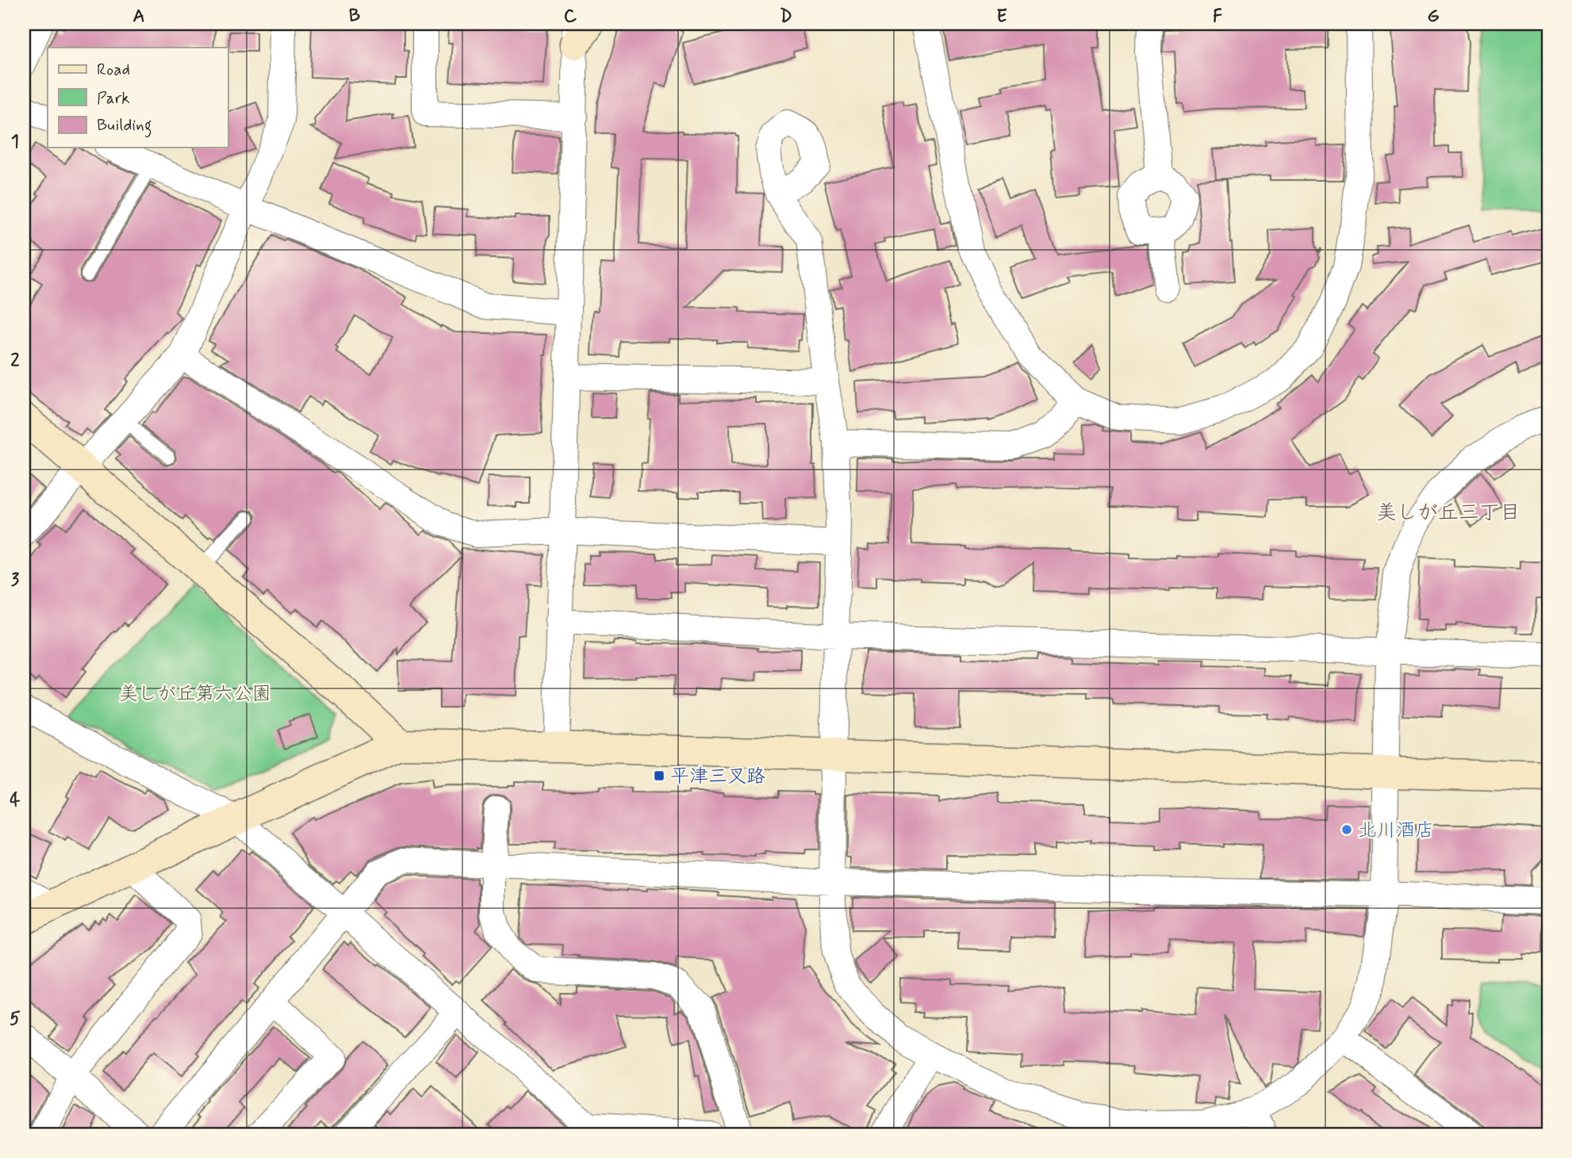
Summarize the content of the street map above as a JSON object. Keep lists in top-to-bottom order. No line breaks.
{"districts":["美しが丘三丁目"],"parks":["美しが丘第六公園"],"places":{"transit":["平津三叉路"],"other":["北川酒店"]},"legend":["Road","Park","Building"],"grid":{"columns":["A","B","C","D","E","F","G"],"rows":["1","2","3","4","5"]}}
